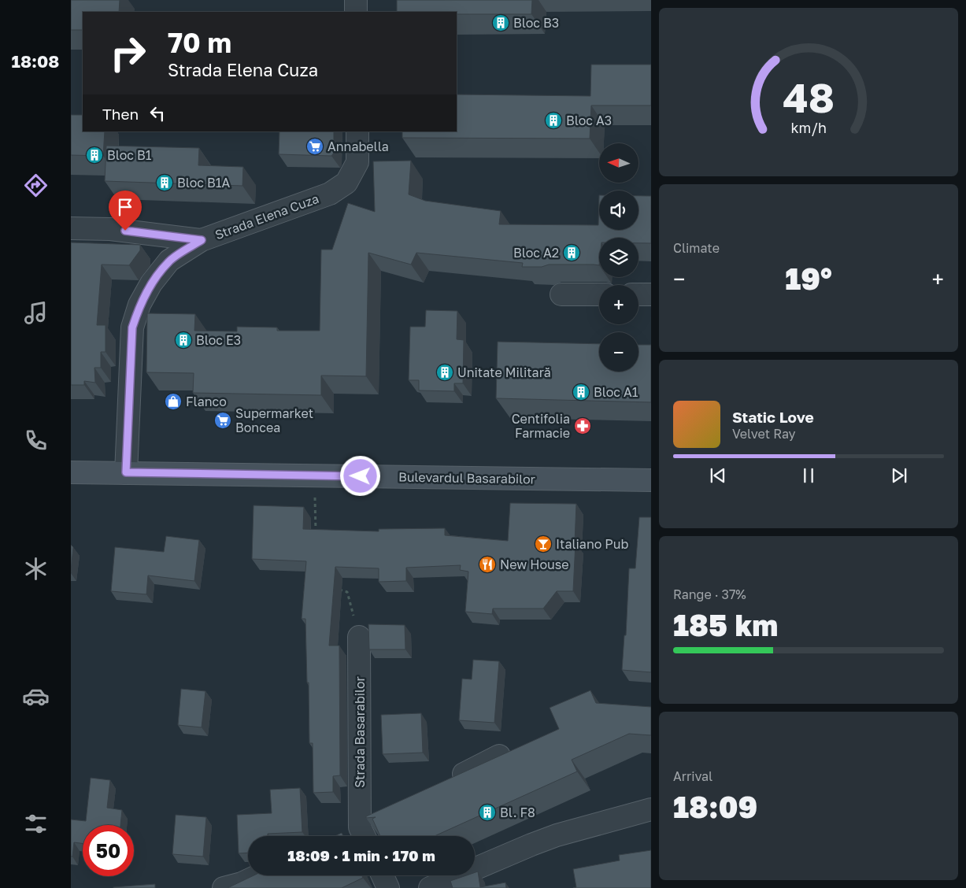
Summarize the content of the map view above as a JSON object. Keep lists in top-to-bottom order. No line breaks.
{"streets":{"main road":["Bulevardul Basarabilor"],"street":["Strada Elena Cuza","Strada Basarabilor"]},"crossings":[["Strada Elena Cuza","Bulevardul Basarabilor"]],"places":{"building":["Bloc B3","Bloc A3","Bloc B1","Bloc B1A","Bloc A2","Bloc E3","Unitate Militară","Bloc A1","Bl. F8"],"supermarket":["Annabella","Supermarket Boncea"],"shop":["Flanco"],"pharmacy":["Centifolia Farmacie"],"bar":["Italiano Pub"],"restaurant":["New House"]},"north":"left","page":{"tabs":"18:08","turn":["70 m","Strada Elena Cuza"],"then":"Then","map_buttons":["+","−"],"tile":["Climate",["Range · 37%","185 km"],["Arrival","18:09"]],"heat":["−","19°","+"],"song":["Static Love","Velvet Ray"],"limit":"50","trip":"18:09 · 1 min · 170 m","gauge":["48","km/h"]}}
